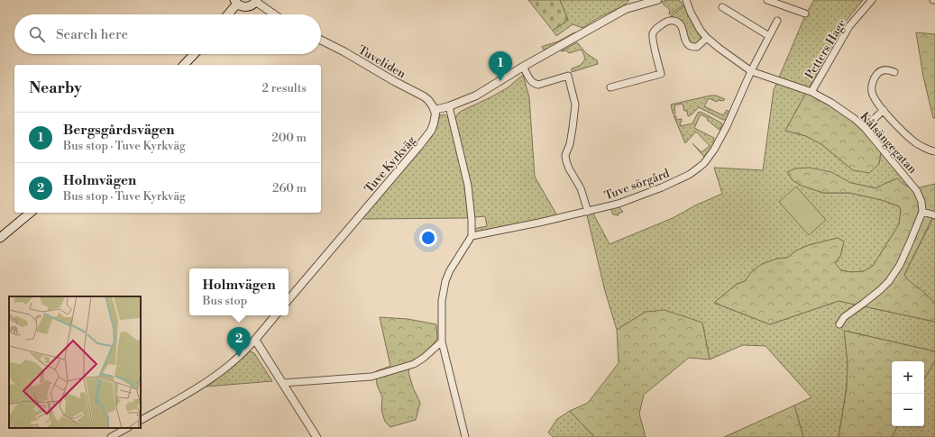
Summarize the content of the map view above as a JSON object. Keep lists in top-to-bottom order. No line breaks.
{"streets":{"street":["Petters Hage","Tuveliden","Kålsängegatan","Tuve Kyrkväg","Tuve sörgård"]},"crossings":[["Petters Hage","Kålsängegatan"],["Tuveliden","Tuve Kyrkväg"],["Kålsängegatan","Tuve sörgård"]],"page":{"search":"Search here","pins":["1","2"],"heading":["Nearby","2 results"],"list":[{"mark":"1","name":"Bergsgårdsvägen","note":"Bus stop · Tuve Kyrkväg","value":"200 m"},{"mark":"2","name":"Holmvägen","note":"Bus stop · Tuve Kyrkväg","value":"260 m"}],"popup":["Holmvägen","Bus stop"],"map_buttons":["+","−"]}}
